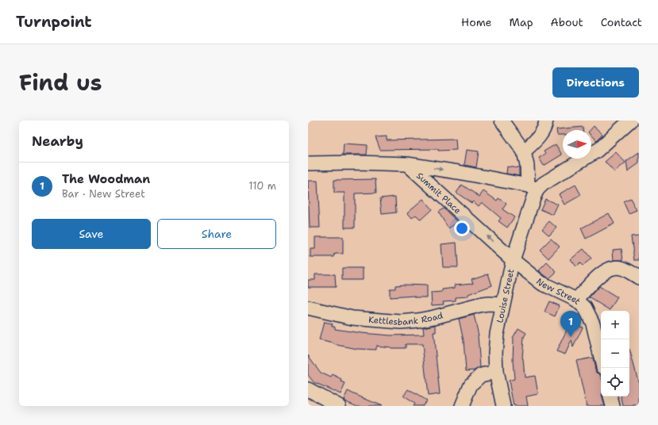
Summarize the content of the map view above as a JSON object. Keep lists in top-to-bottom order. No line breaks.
{"streets":{"street":["Summit Place","New Street","Louise Street","Kettlesbank Road"]},"crossings":[["Summit Place","New Street"],["Summit Place","Louise Street"],["New Street","Louise Street"],["Louise Street","Kettlesbank Road"]],"north":"right","page":{"header":"Turnpoint","nav":["Home","Map","About","Contact"],"title":"Find us","buttons":["Directions",["Save","Share"]],"heading":"Nearby","list":[{"mark":"1","name":"The Woodman","note":"Bar · New Street","value":"110 m"}],"map_buttons":["+","−"],"pins":"1"}}
